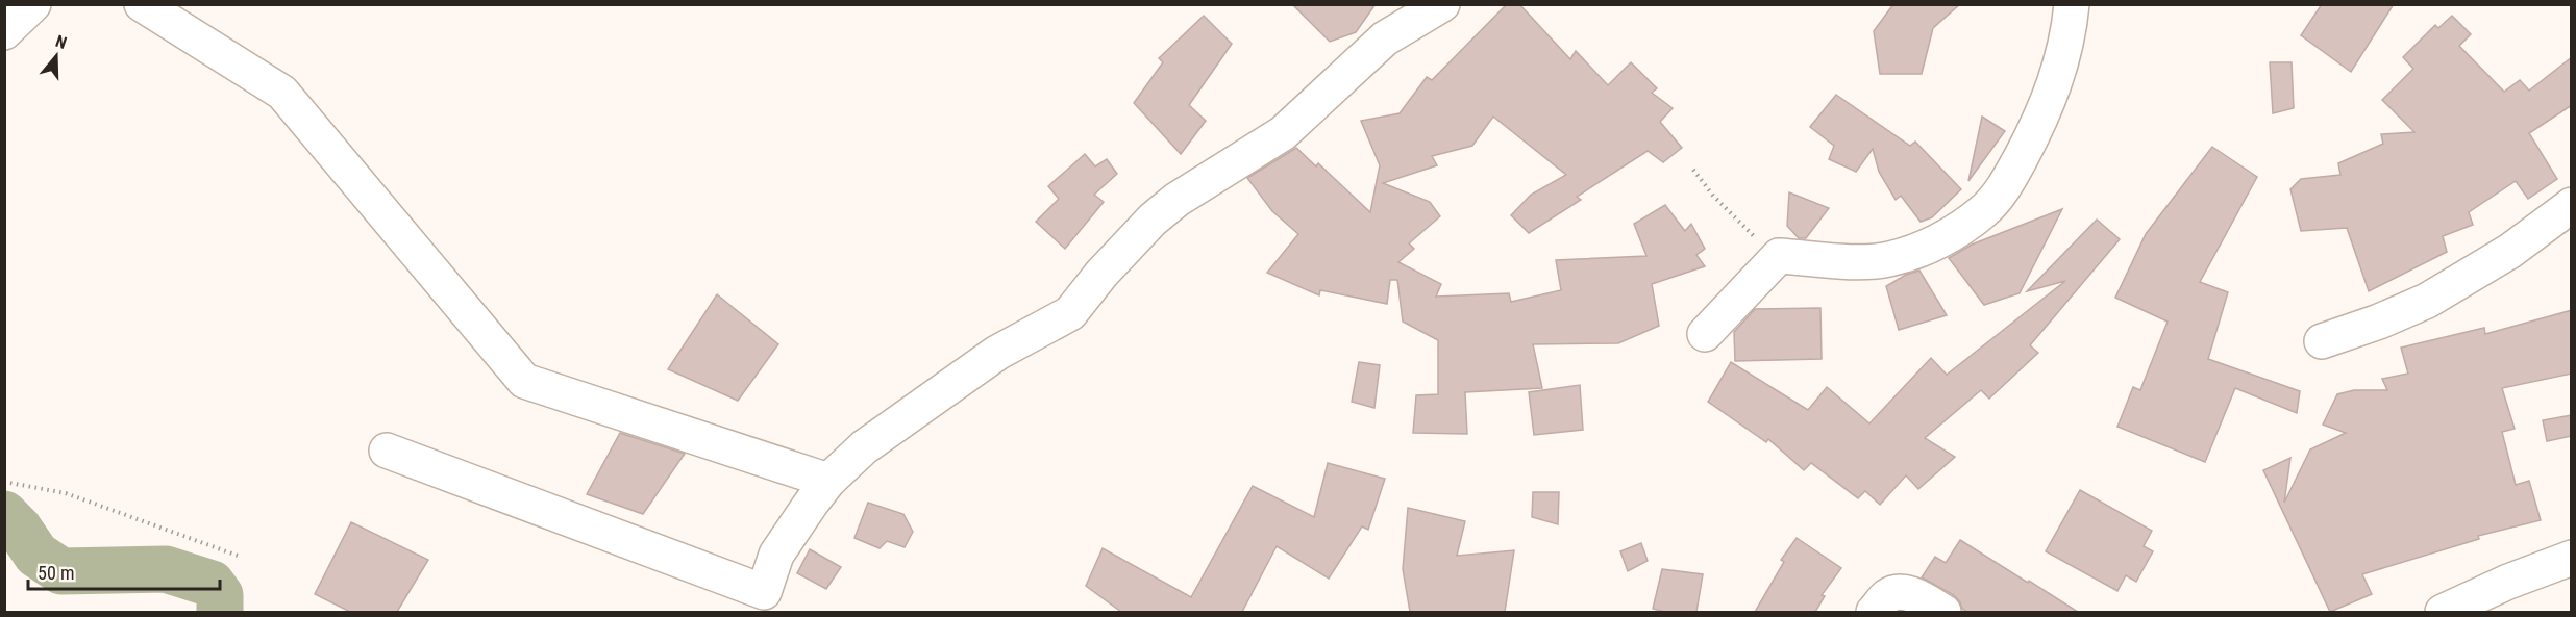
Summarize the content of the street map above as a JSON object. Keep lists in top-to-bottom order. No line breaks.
{"scale_bar":"50 m","north":"top"}
